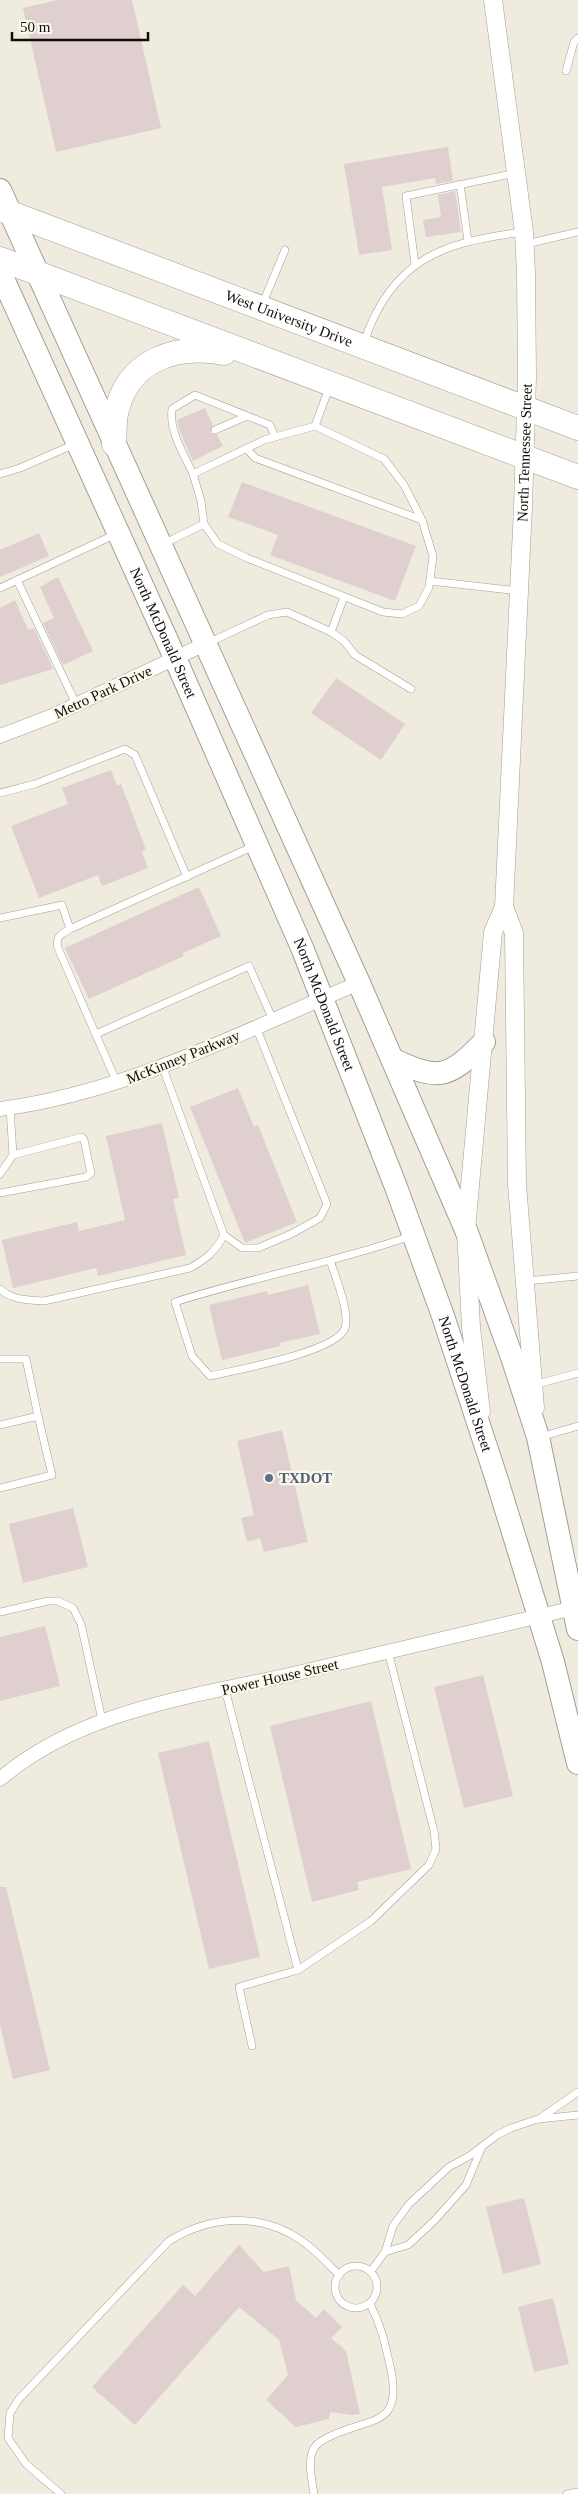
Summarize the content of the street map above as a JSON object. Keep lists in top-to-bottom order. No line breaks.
{"streets":{"highway":["West University Drive"],"main road":["North McDonald Street"],"street":["North Tennessee Street","Metro Park Drive","McKinney Parkway","Power House Street"]},"crossings":[["West University Drive","North Tennessee Street"],["North McDonald Street","Metro Park Drive"],["North McDonald Street","McKinney Parkway"],["North McDonald Street","Power House Street"]],"places":["TXDOT"],"scale_bar":"50 m"}
